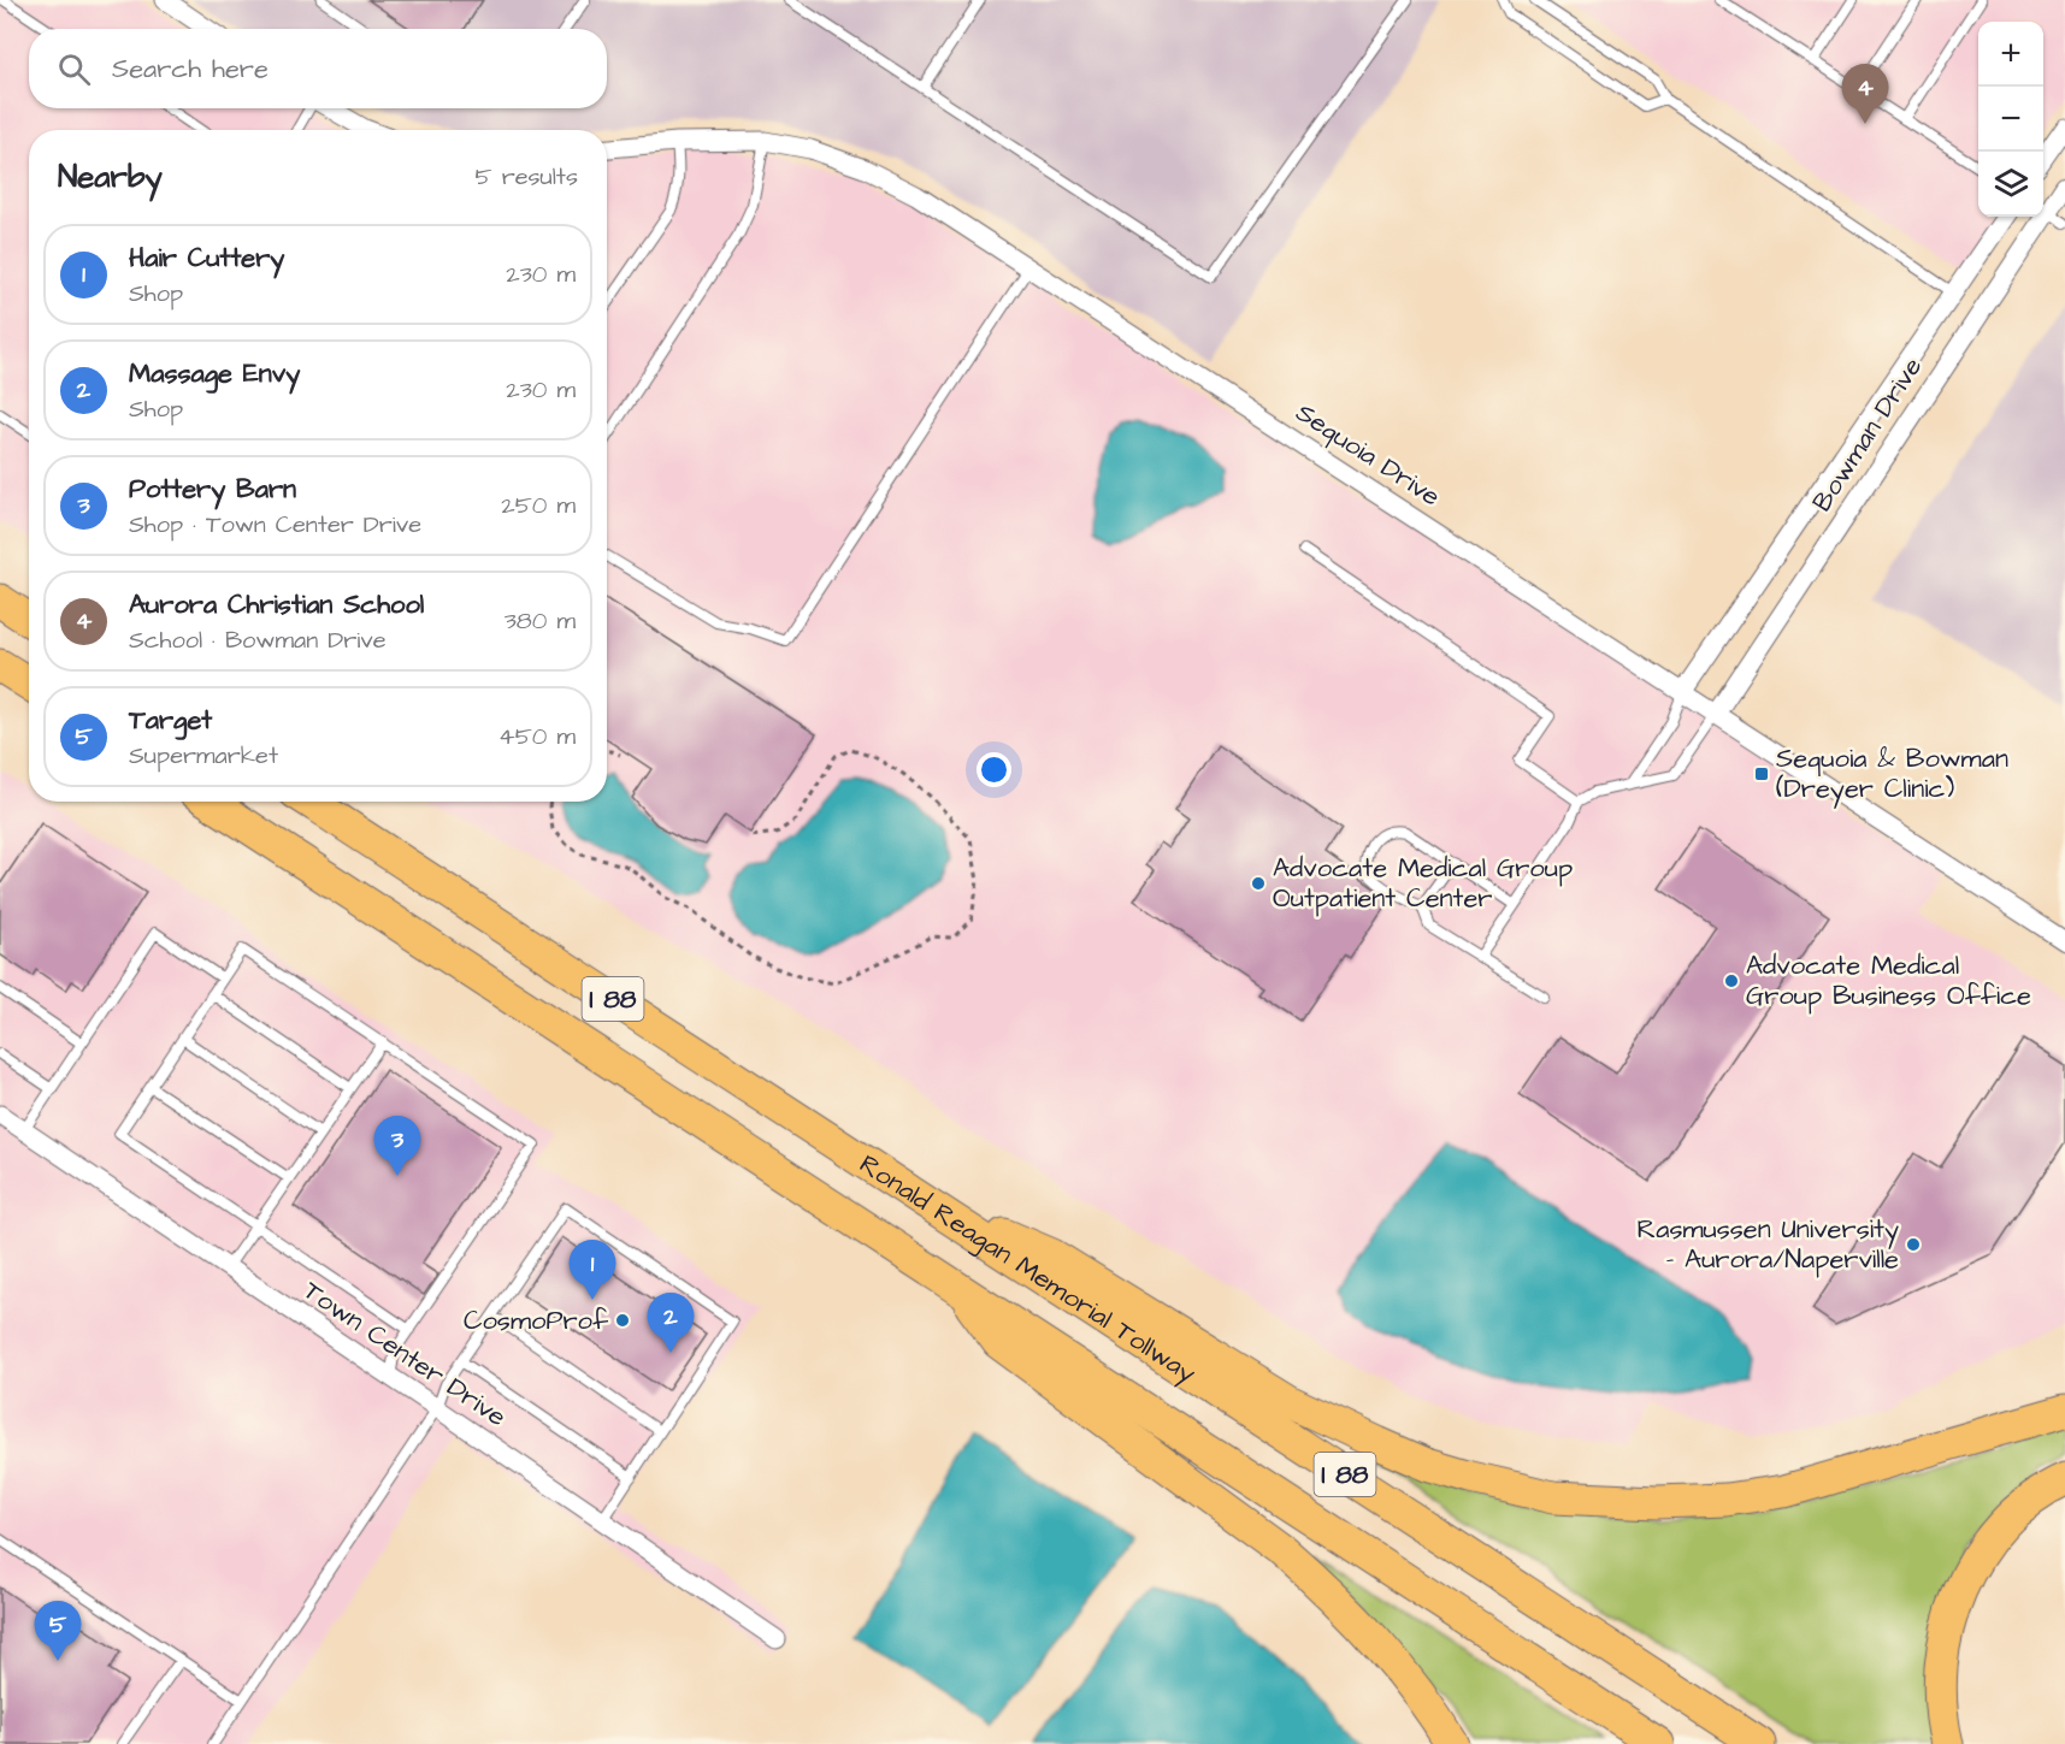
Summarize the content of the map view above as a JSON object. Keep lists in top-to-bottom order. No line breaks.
{"streets":{"highway":["I 88","Ronald Reagan Memorial Tollway"],"street":["Bowman Drive","Sequoia Drive","Town Center Drive"]},"crossings":[["Bowman Drive","Sequoia Drive"]],"places":{"transit":["Sequoia & Bowman (Dreyer Clinic)"],"other":["Advocate Medical Group Outpatient Center","Advocate Medical Group Business Office","Rasmussen University - Aurora/Naperville","CosmoProf"]},"page":{"map_buttons":["+","−"],"search":"Search here","pins":["4","3","1","2","5"],"heading":["Nearby","5 results"],"list":[{"mark":"1","name":"Hair Cuttery","note":"Shop","value":"230 m"},{"mark":"2","name":"Massage Envy","note":"Shop","value":"230 m"},{"mark":"3","name":"Pottery Barn","note":"Shop · Town Center Drive","value":"250 m"},{"mark":"4","name":"Aurora Christian School","note":"School · Bowman Drive","value":"380 m"},{"mark":"5","name":"Target","note":"Supermarket","value":"450 m"}]}}
